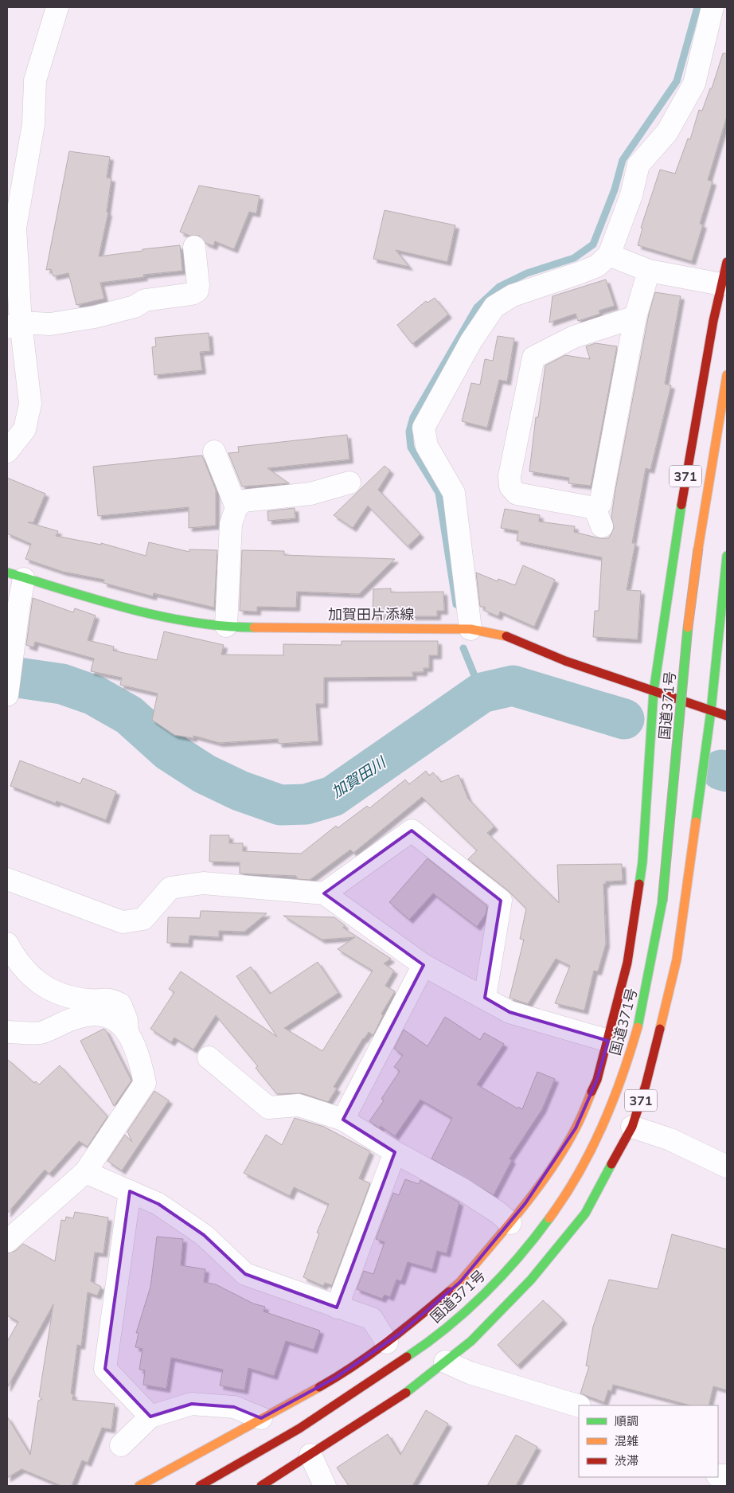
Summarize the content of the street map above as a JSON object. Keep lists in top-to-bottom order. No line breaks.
{"streets":{"main road":["371","加賀田片添線","国道371号"]},"crossings":[["371","加賀田片添線"]],"water":["加賀田川"],"legend":["順調","混雑","渋滞"]}
